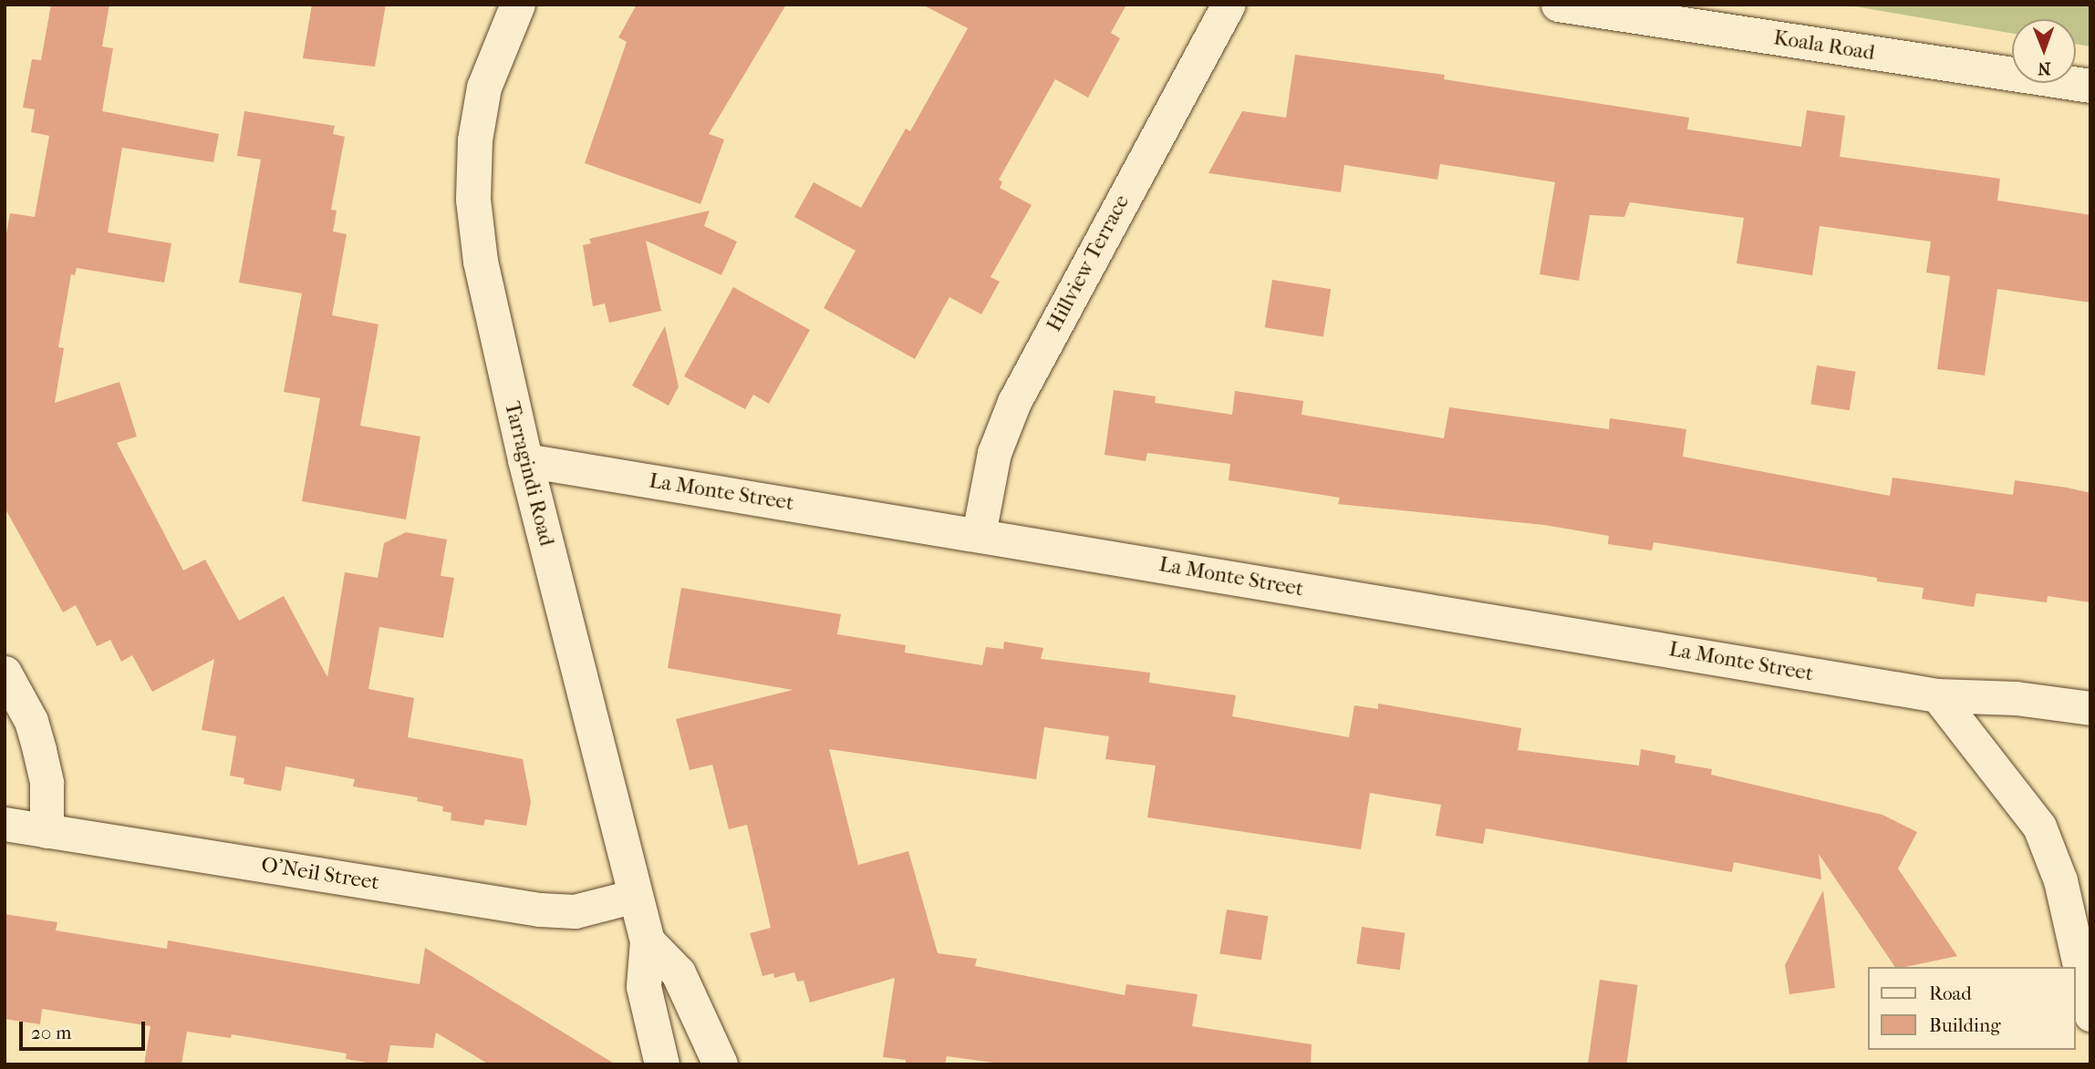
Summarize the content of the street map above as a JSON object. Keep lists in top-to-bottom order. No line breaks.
{"streets":{"street":["Koala Road","Hillview Terrace","Tarragindi Road","La Monte Street","O'Neil Street"]},"crossings":[["Hillview Terrace","La Monte Street"],["Tarragindi Road","La Monte Street"],["Tarragindi Road","O'Neil Street"]],"legend":["Road","Building"],"scale_bar":"20 m","north":"bottom"}
